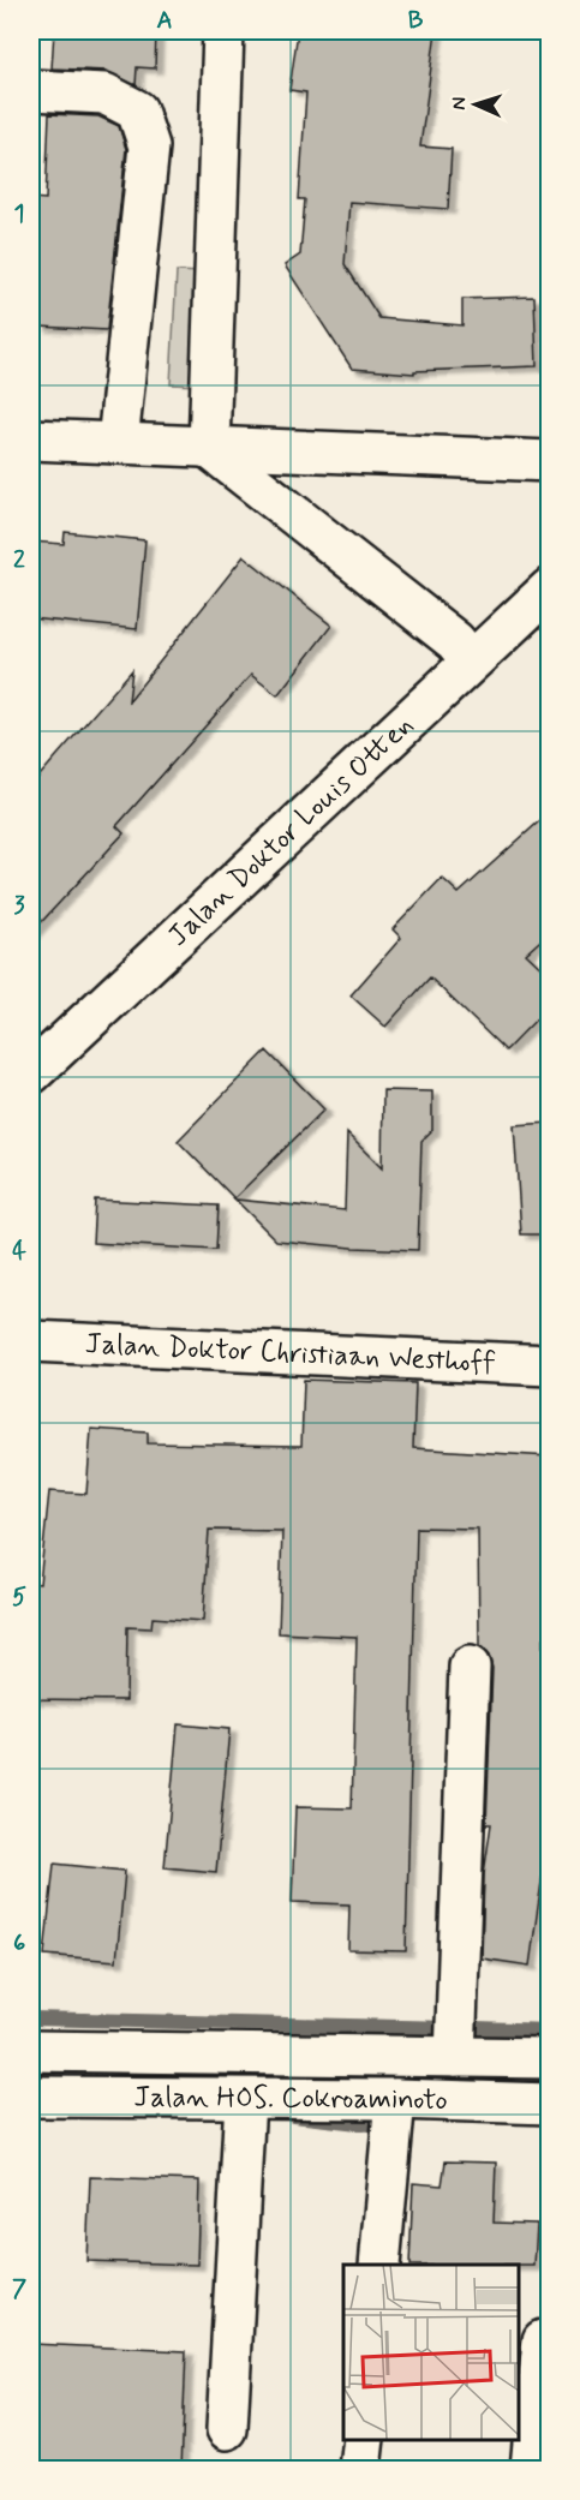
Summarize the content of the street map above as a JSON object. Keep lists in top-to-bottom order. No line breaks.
{"streets":{"main road":["Jalan Doktor Louis Otten","Jalan Doktor Christiaan Westhoff","Jalan HOS. Cokroaminoto"]},"north":"left","grid":{"columns":["A","B"],"rows":["1","2","3","4","5","6","7"]}}
